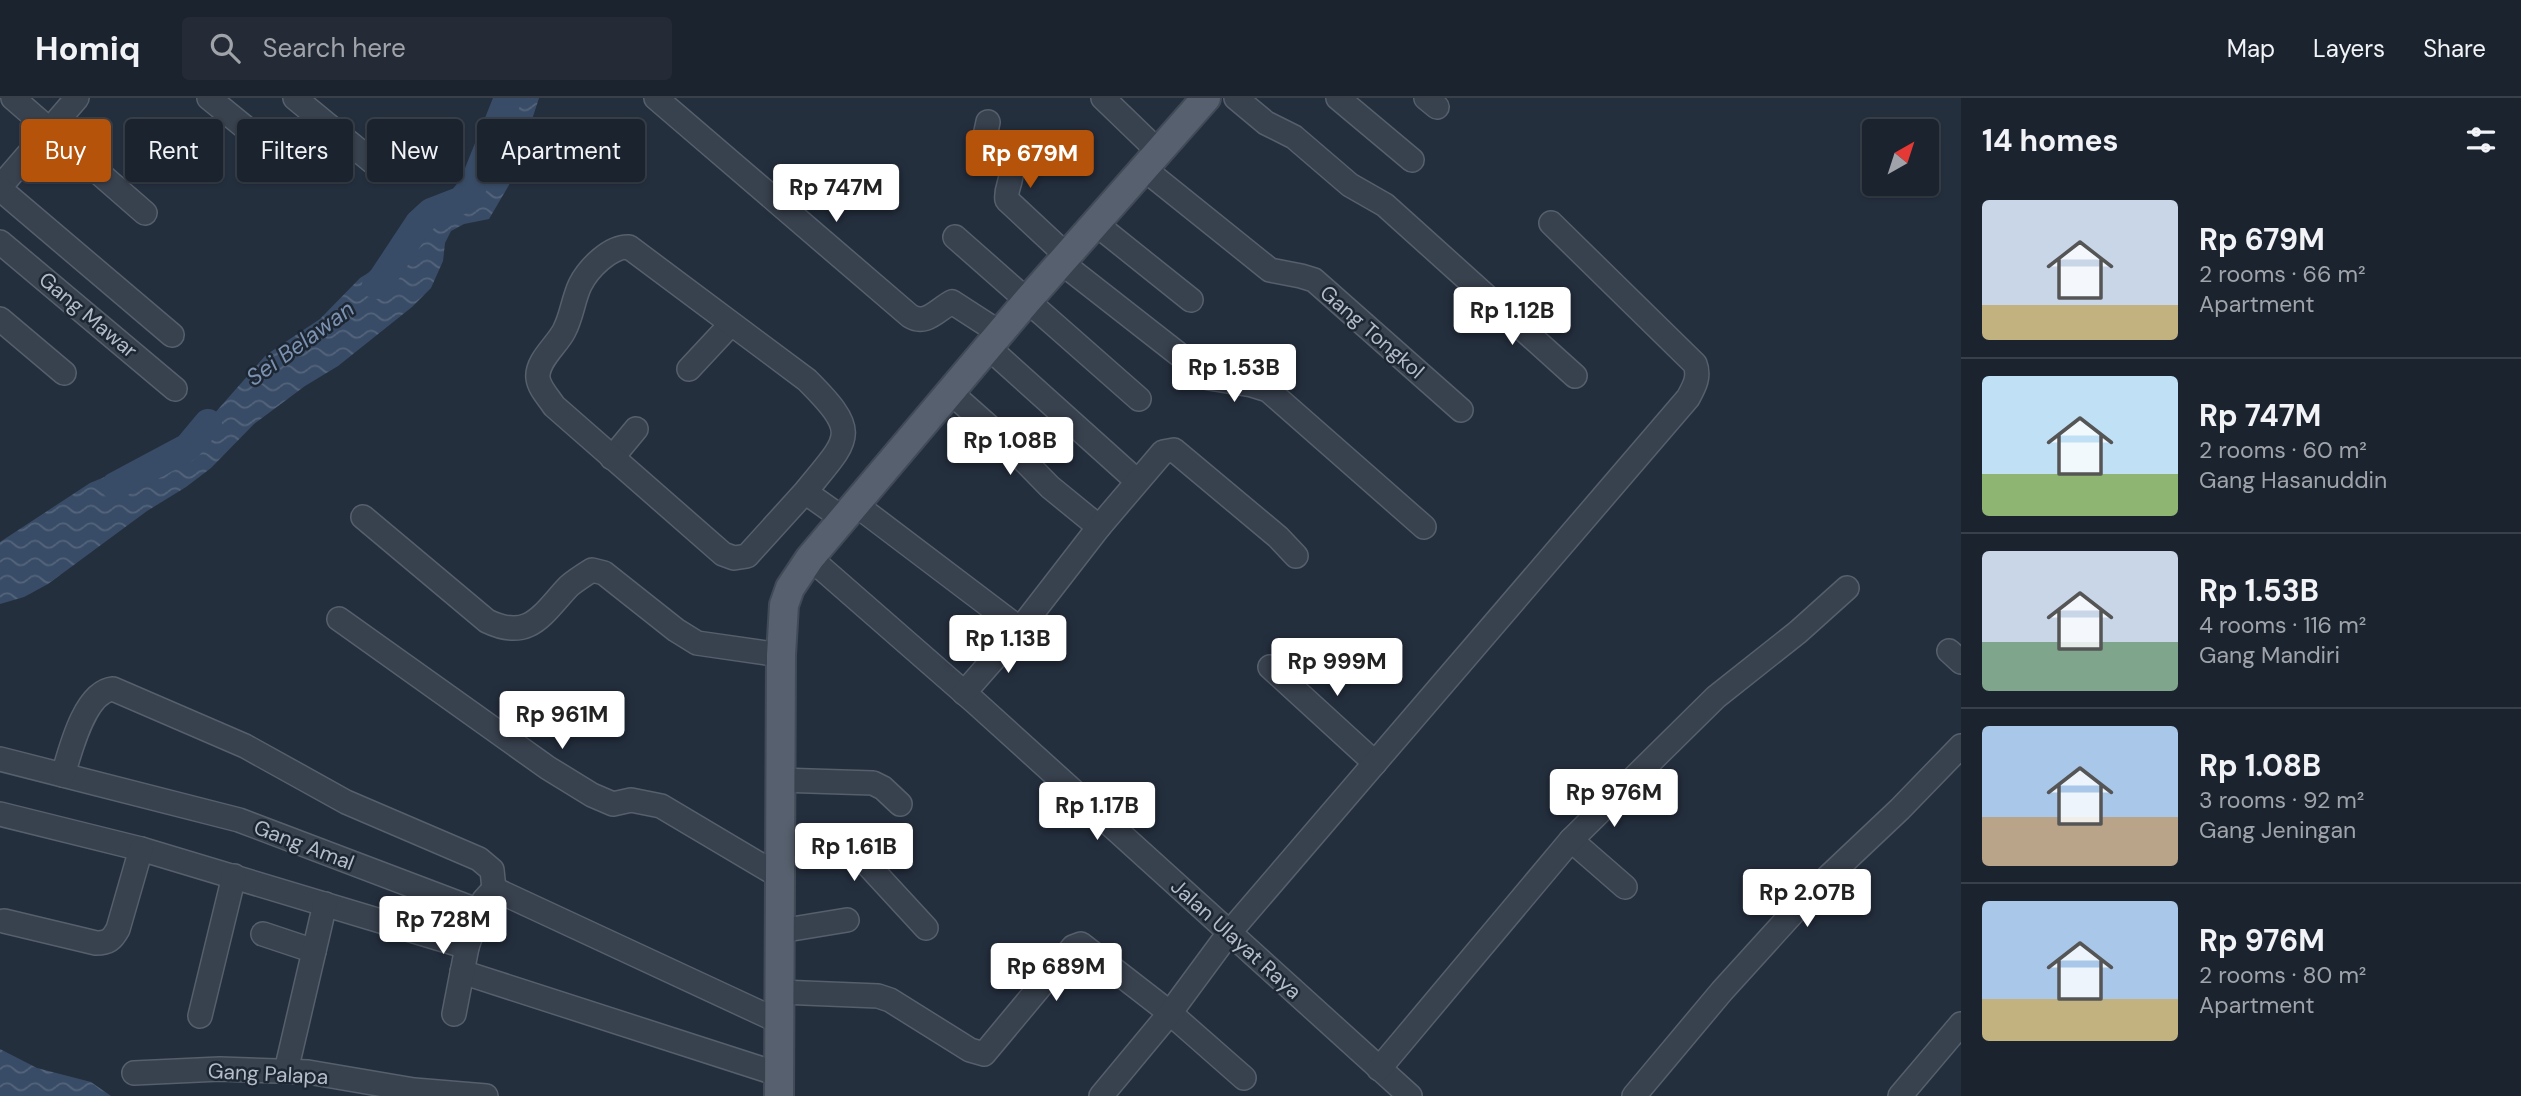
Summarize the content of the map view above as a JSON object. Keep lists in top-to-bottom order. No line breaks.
{"streets":{"street":["Gang Mawar","Gang Tongkol","Gang Amal","Jalan Ulayat Raya","Gang Palapa"]},"water":["Sei Belawan"],"north":"top right","page":{"header":"Homiq","search":"Search here","nav":["Map","Layers","Share"],"heading":"14 homes","chip":["Buy","Rent","Filters","New","Apartment"],"price":["Rp 679M","Rp 747M","Rp 1.12B","Rp 1.53B","Rp 1.08B","Rp 1.13B","Rp 999M","Rp 961M","Rp 976M","Rp 1.17B","Rp 1.61B","Rp 2.07B","Rp 728M","Rp 689M"],"list":[{"name":"Rp 679M","note":"2 rooms · 66 m² · Apartment"},{"name":"Rp 747M","note":"2 rooms · 60 m² · Gang Hasanuddin"},{"name":"Rp 1.53B","note":"4 rooms · 116 m² · Gang Mandiri"},{"name":"Rp 1.08B","note":"3 rooms · 92 m² · Gang Jeningan"},{"name":"Rp 976M","note":"2 rooms · 80 m² · Apartment"}]}}
